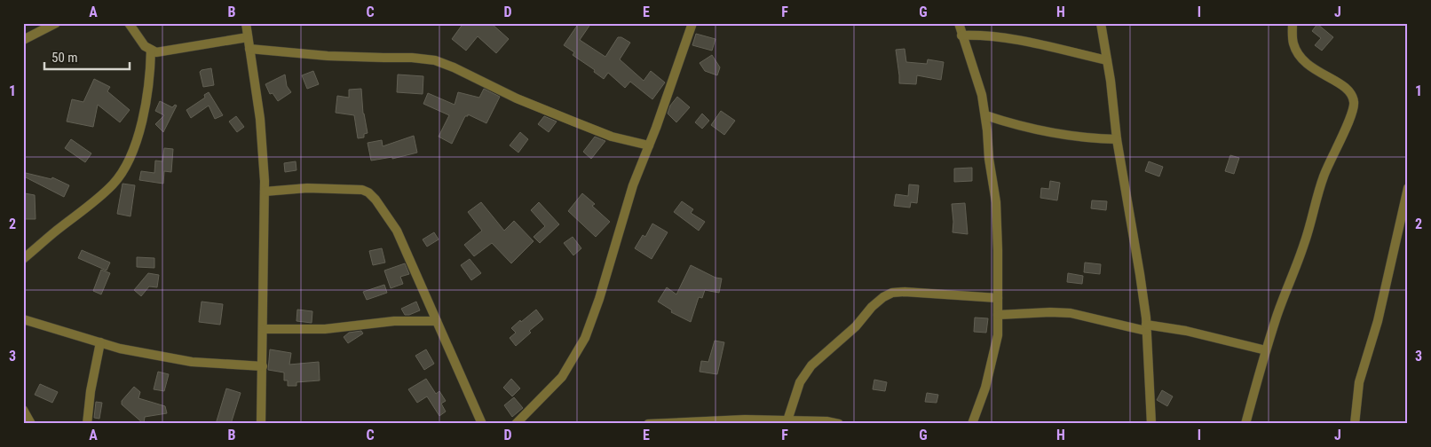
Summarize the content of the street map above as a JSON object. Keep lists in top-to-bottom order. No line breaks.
{"scale_bar":"50 m","grid":{"columns":["A","B","C","D","E","F","G","H","I","J"],"rows":["1","2","3"]}}
